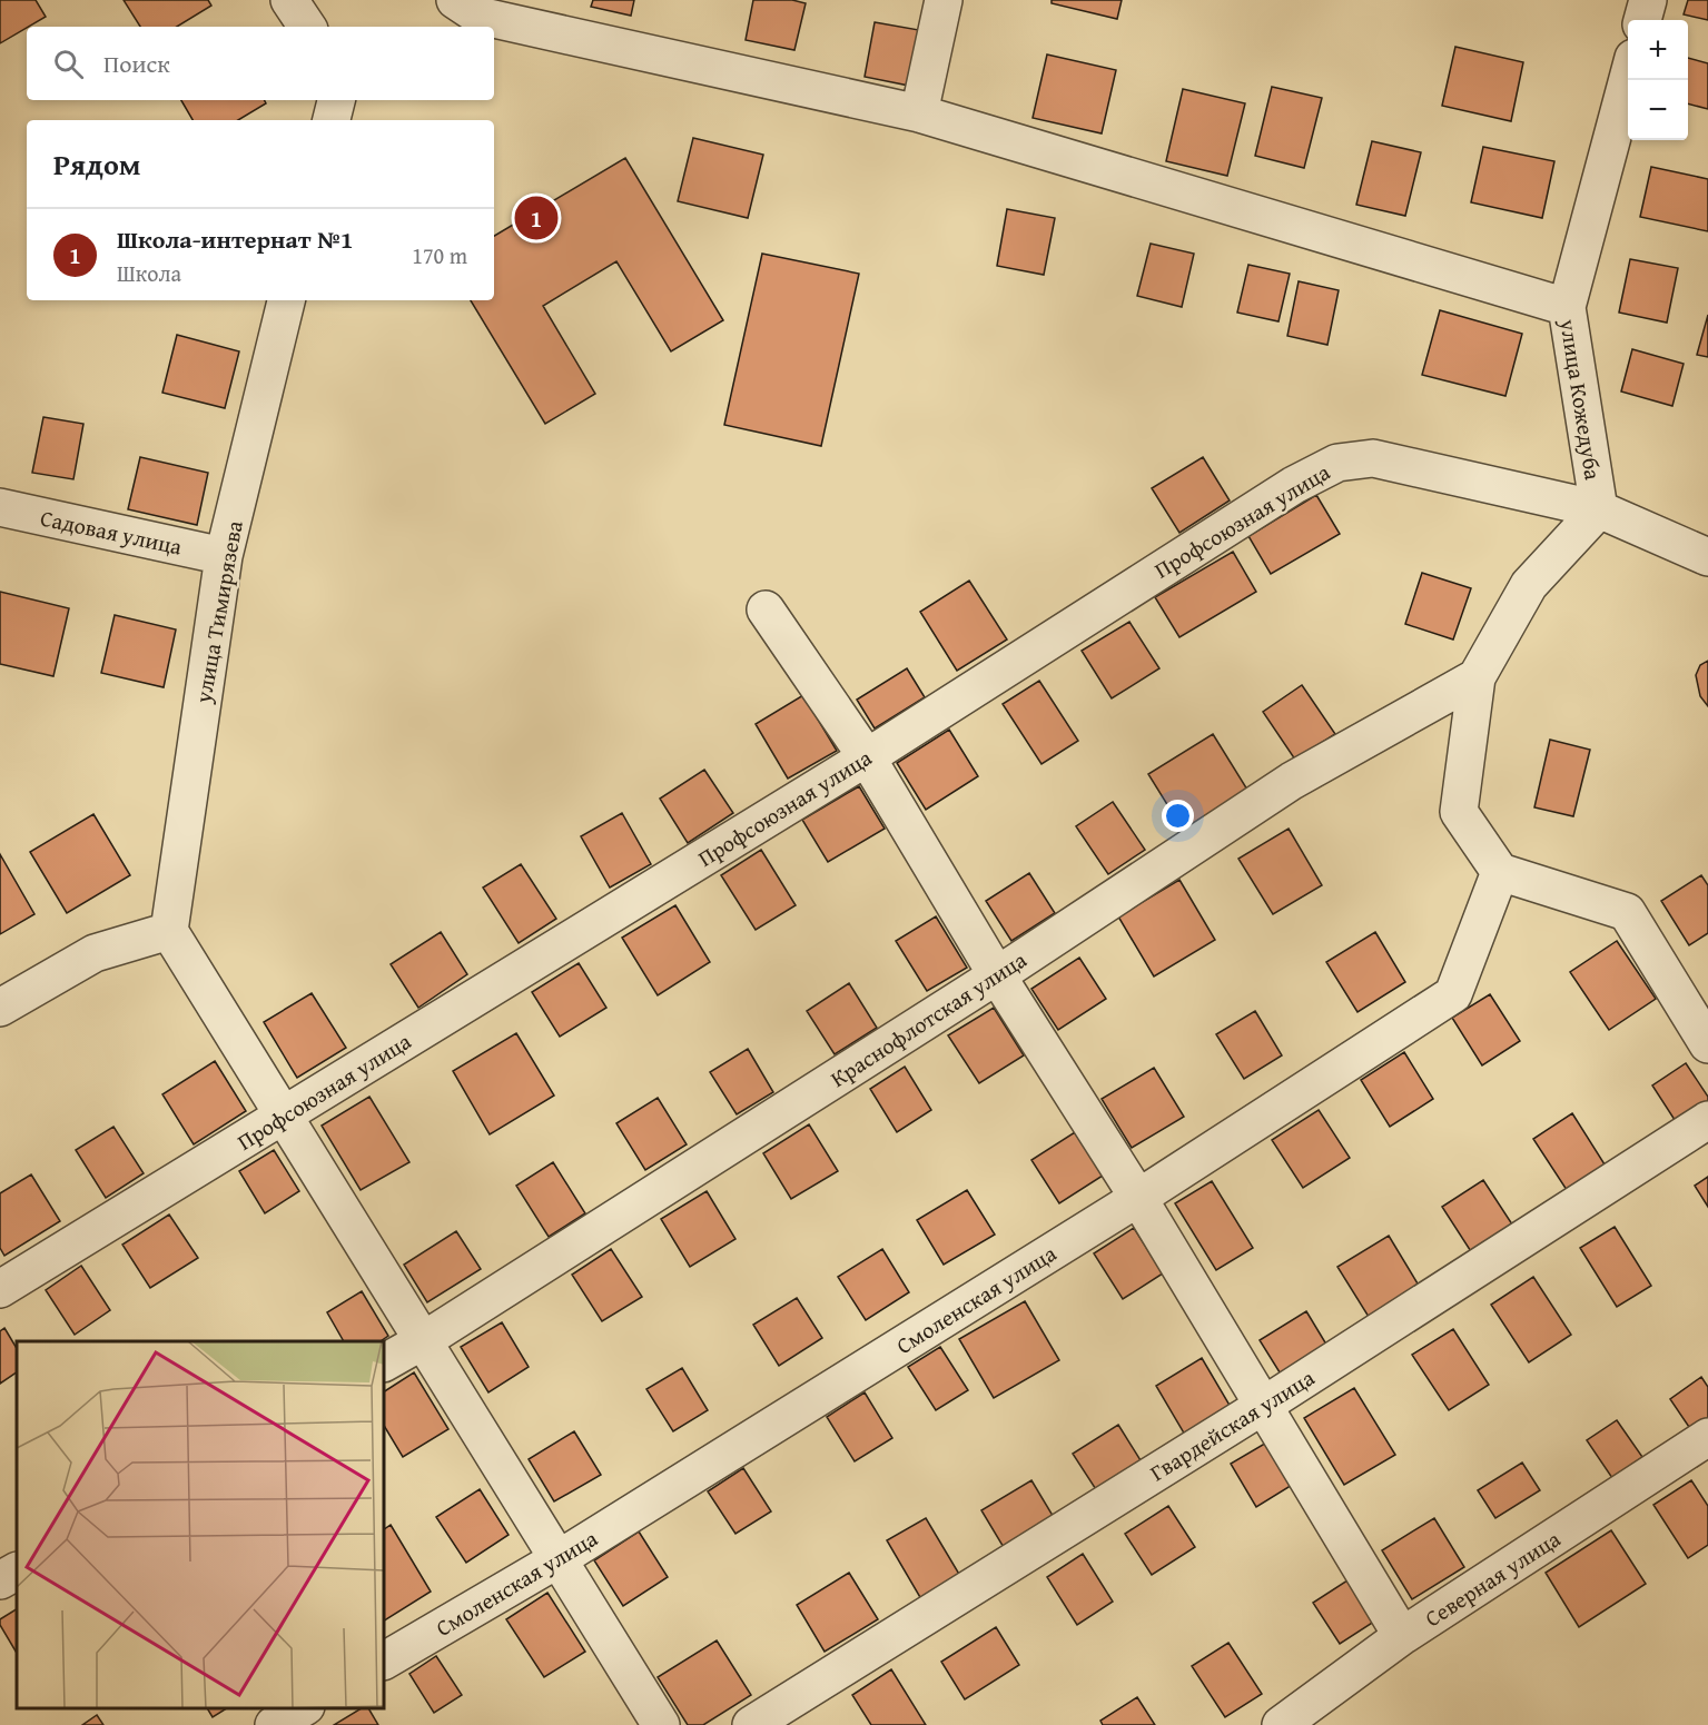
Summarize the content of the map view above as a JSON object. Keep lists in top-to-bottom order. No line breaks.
{"streets":{"street":["улица Кожедуба","Профсоюзная улица","Садовая улица","улица Тимирязева","Краснофлотская улица","Смоленская улица","Гвардейская улица","Северная улица"]},"crossings":[["улица Кожедуба","Профсоюзная улица"],["Садовая улица","улица Тимирязева"]],"page":{"map_buttons":["+","−"],"search":"Поиск","heading":"Рядом","pins":"1","list":[{"mark":"1","name":"Школа-интернат №1","note":"Школа","value":"170 m"}]}}
